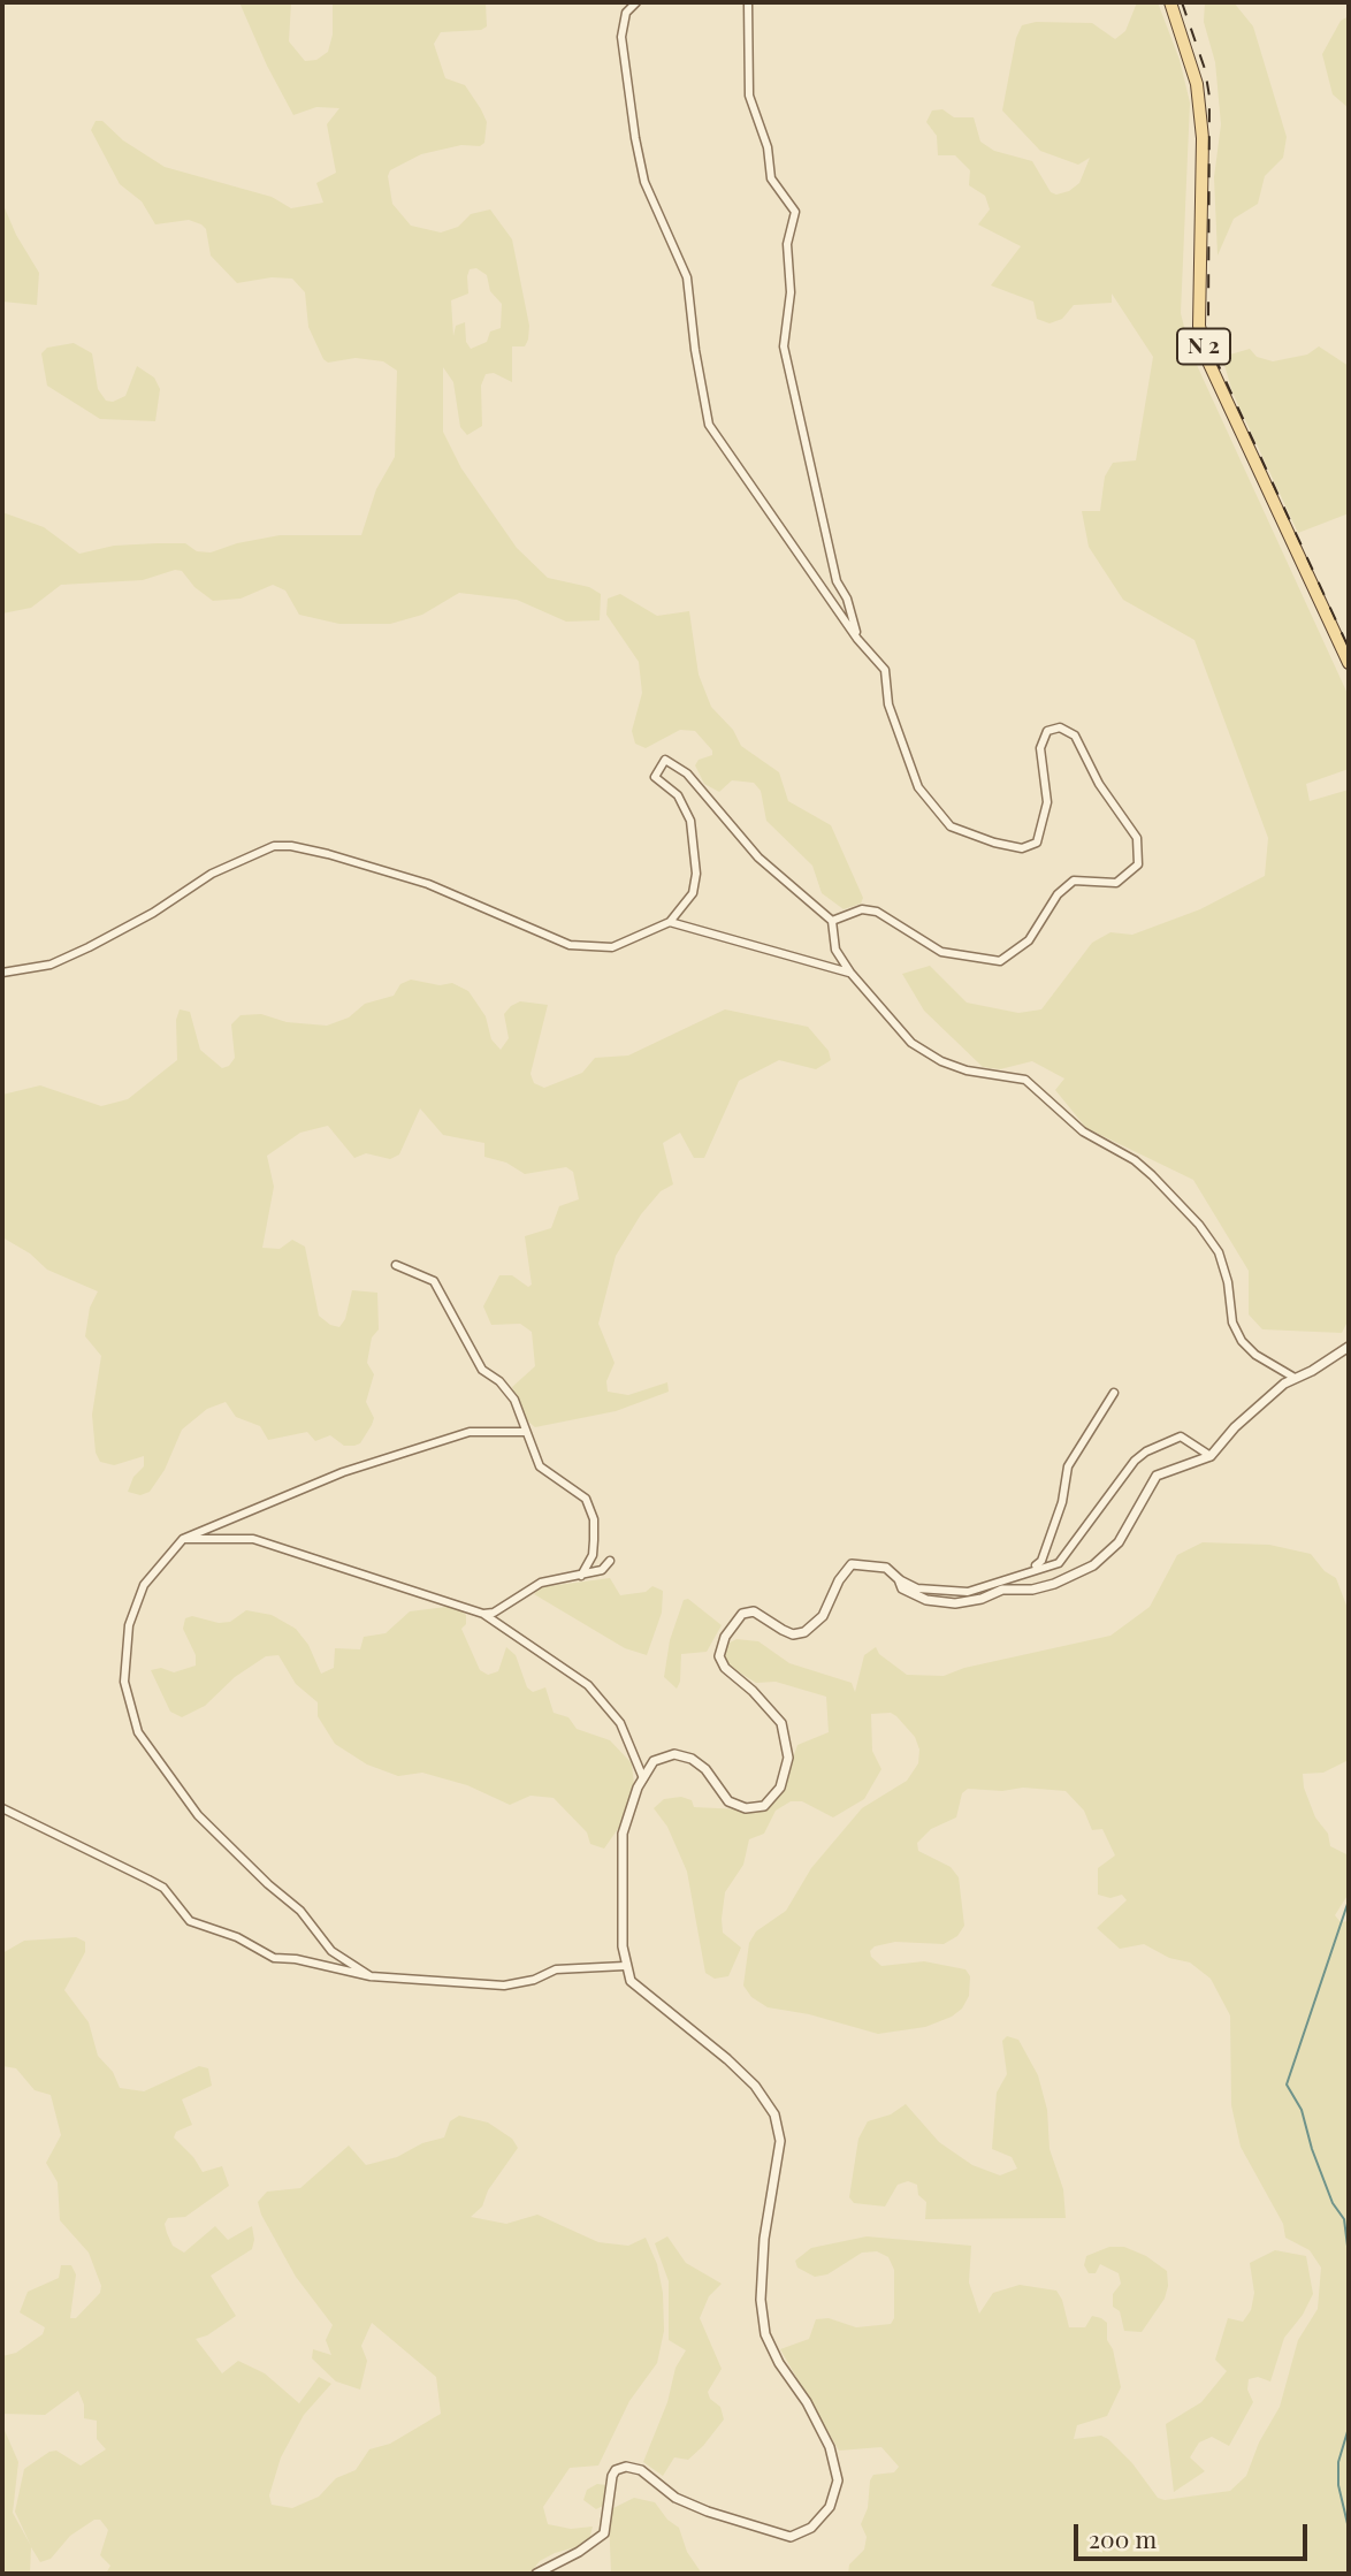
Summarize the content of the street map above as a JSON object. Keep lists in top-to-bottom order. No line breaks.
{"streets":{"main road":["N 2"]},"scale_bar":"200 m"}
